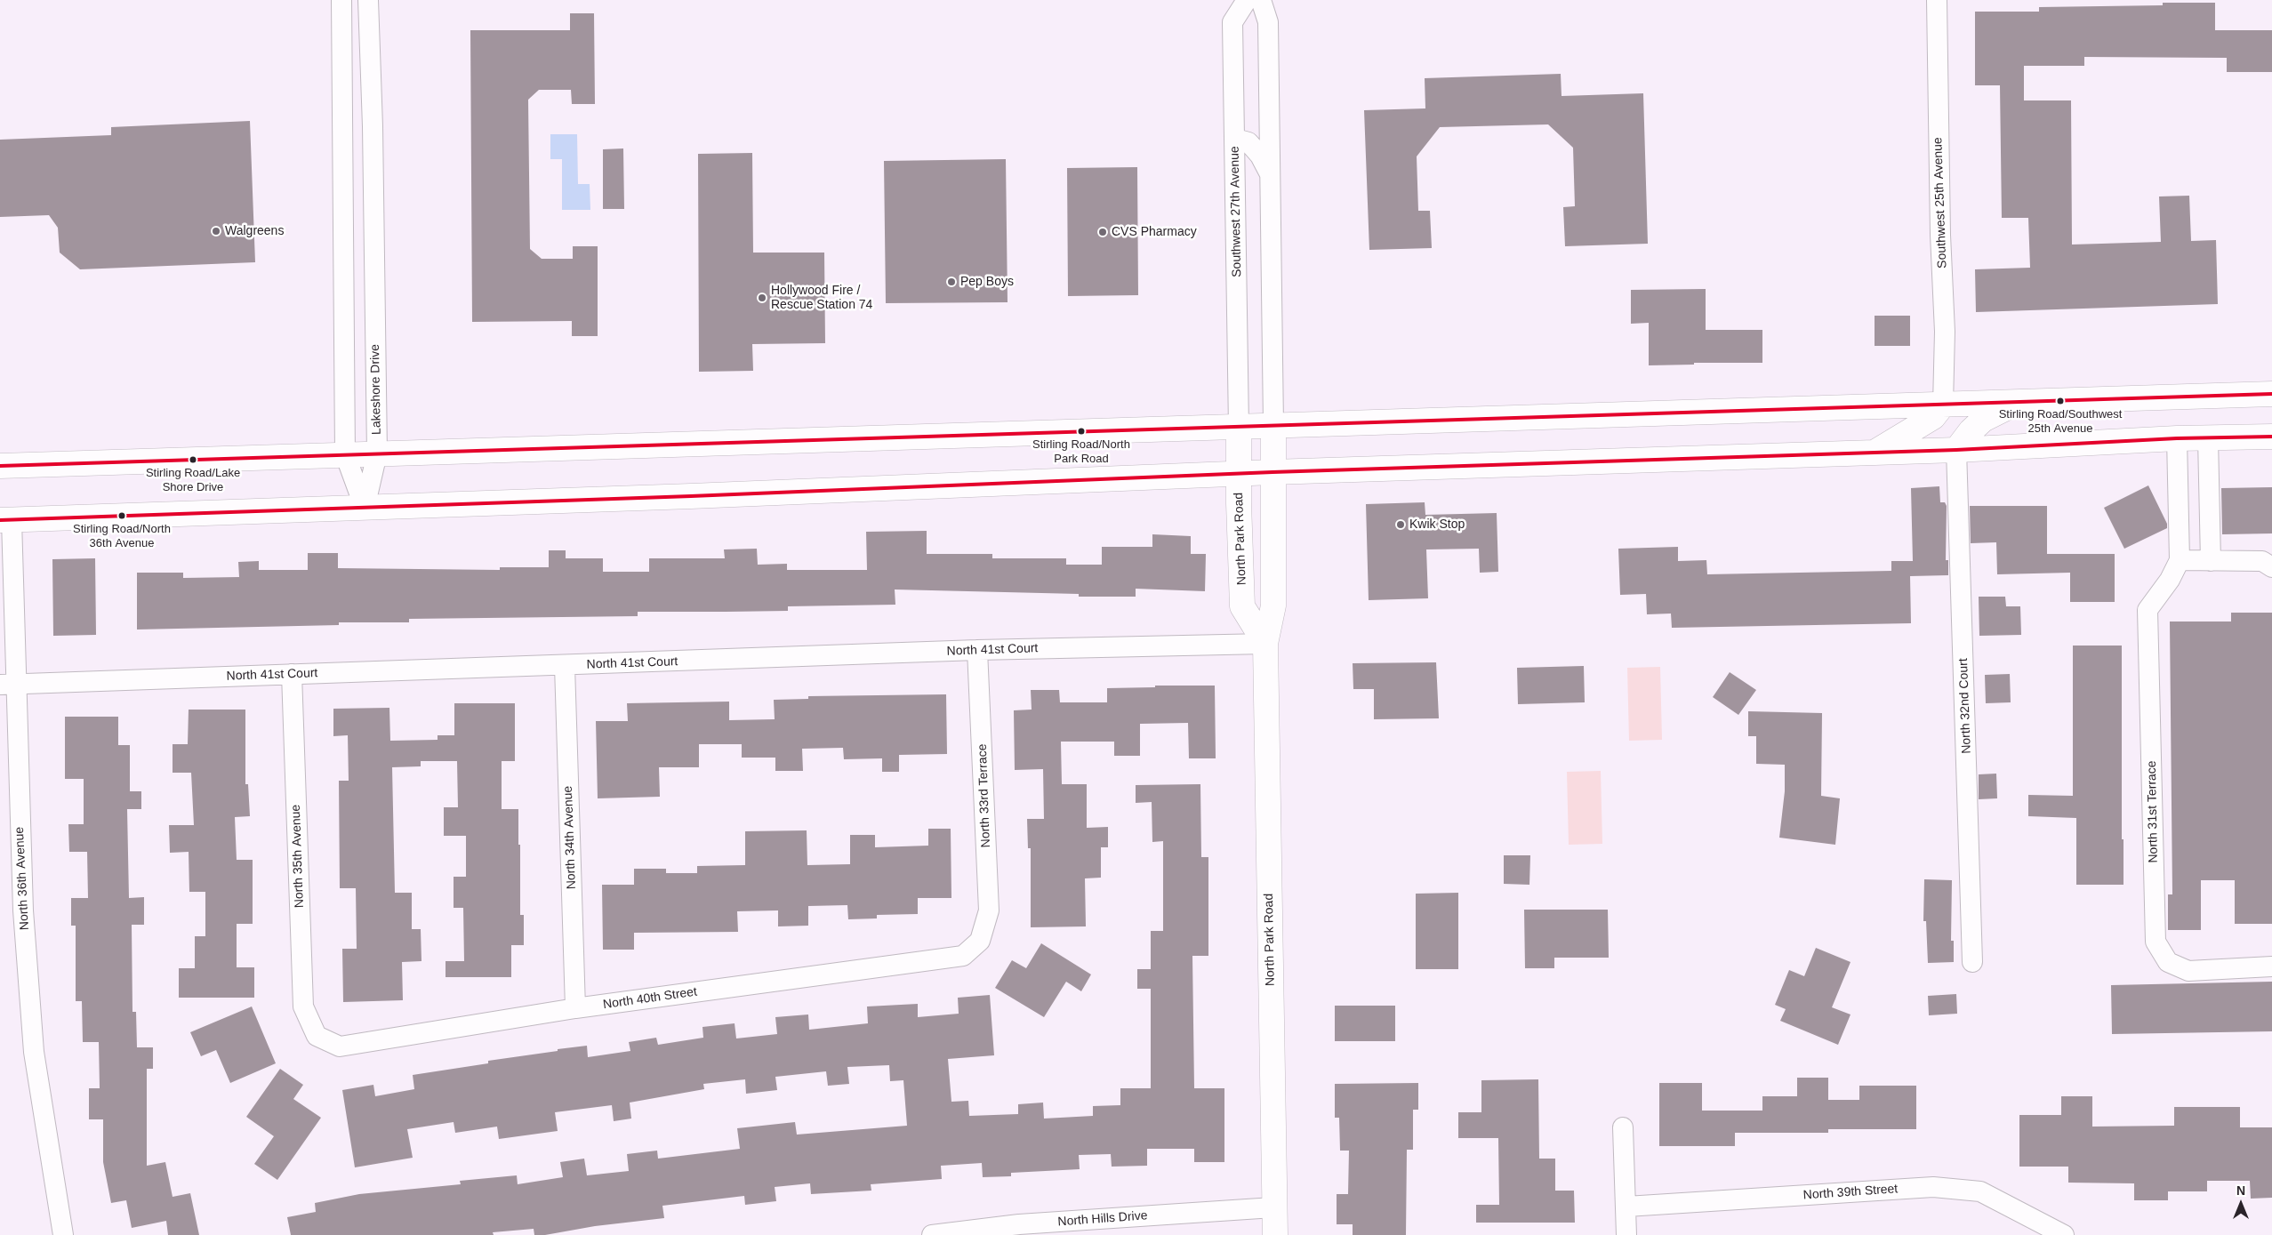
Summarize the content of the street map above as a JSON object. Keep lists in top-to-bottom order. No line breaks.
{"streets":{"main road":["North Park Road"],"street":["Southwest 25th Avenue","Southwest 27th Avenue","Lakeshore Drive","North 41st Court","North 32nd Court","North 33rd Terrace","North 31st Terrace","North 34th Avenue","North 35th Avenue","North 36th Avenue","North 40th Street","North 39th Street","North Hills Drive"]},"crossings":[["Southwest 27th Avenue","North Park Road"],["North Park Road","North 41st Court"],["North Park Road","North Hills Drive"],["North 41st Court","North 33rd Terrace"],["North 41st Court","North 34th Avenue"],["North 41st Court","North 35th Avenue"],["North 41st Court","North 36th Avenue"],["North 33rd Terrace","North 40th Street"],["North 34th Avenue","North 40th Street"],["North 35th Avenue","North 40th Street"]],"places":["Walgreens","CVS Pharmacy","Pep Boys","Hollywood Fire / Rescue Station 74","Stirling Road/Southwest 25th Avenue","Stirling Road/North Park Road","Stirling Road/Lake Shore Drive","Stirling Road/North 36th Avenue","Kwik Stop"],"north":"top"}
